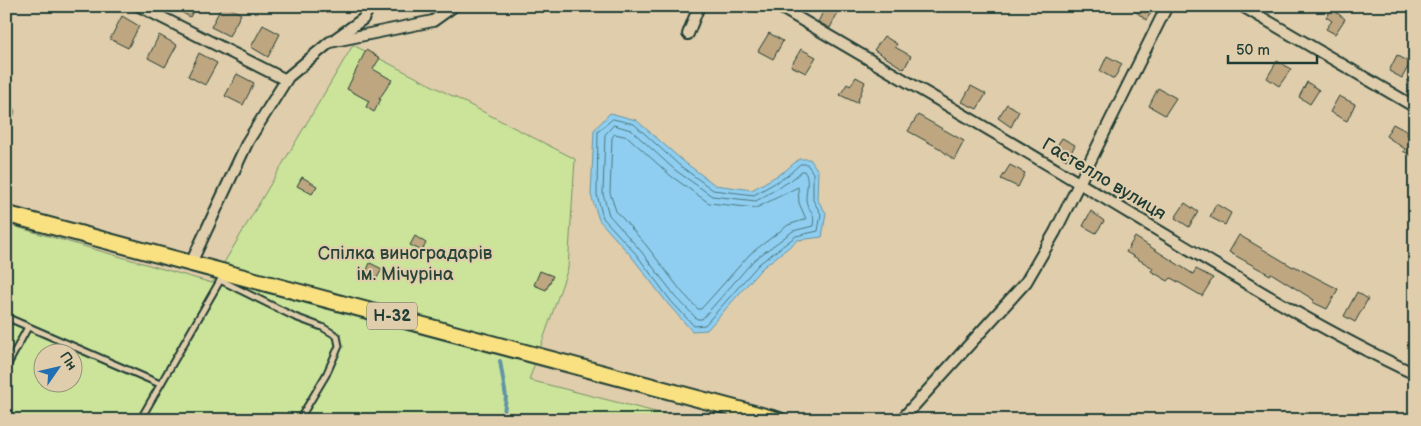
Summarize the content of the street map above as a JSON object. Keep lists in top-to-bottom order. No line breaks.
{"streets":{"main road":["Н-32"],"street":["Гастелло вулиця"]},"parks":["Спілка виноградарів ім. Мічуріна"],"scale_bar":"50 m","north":"top right"}
